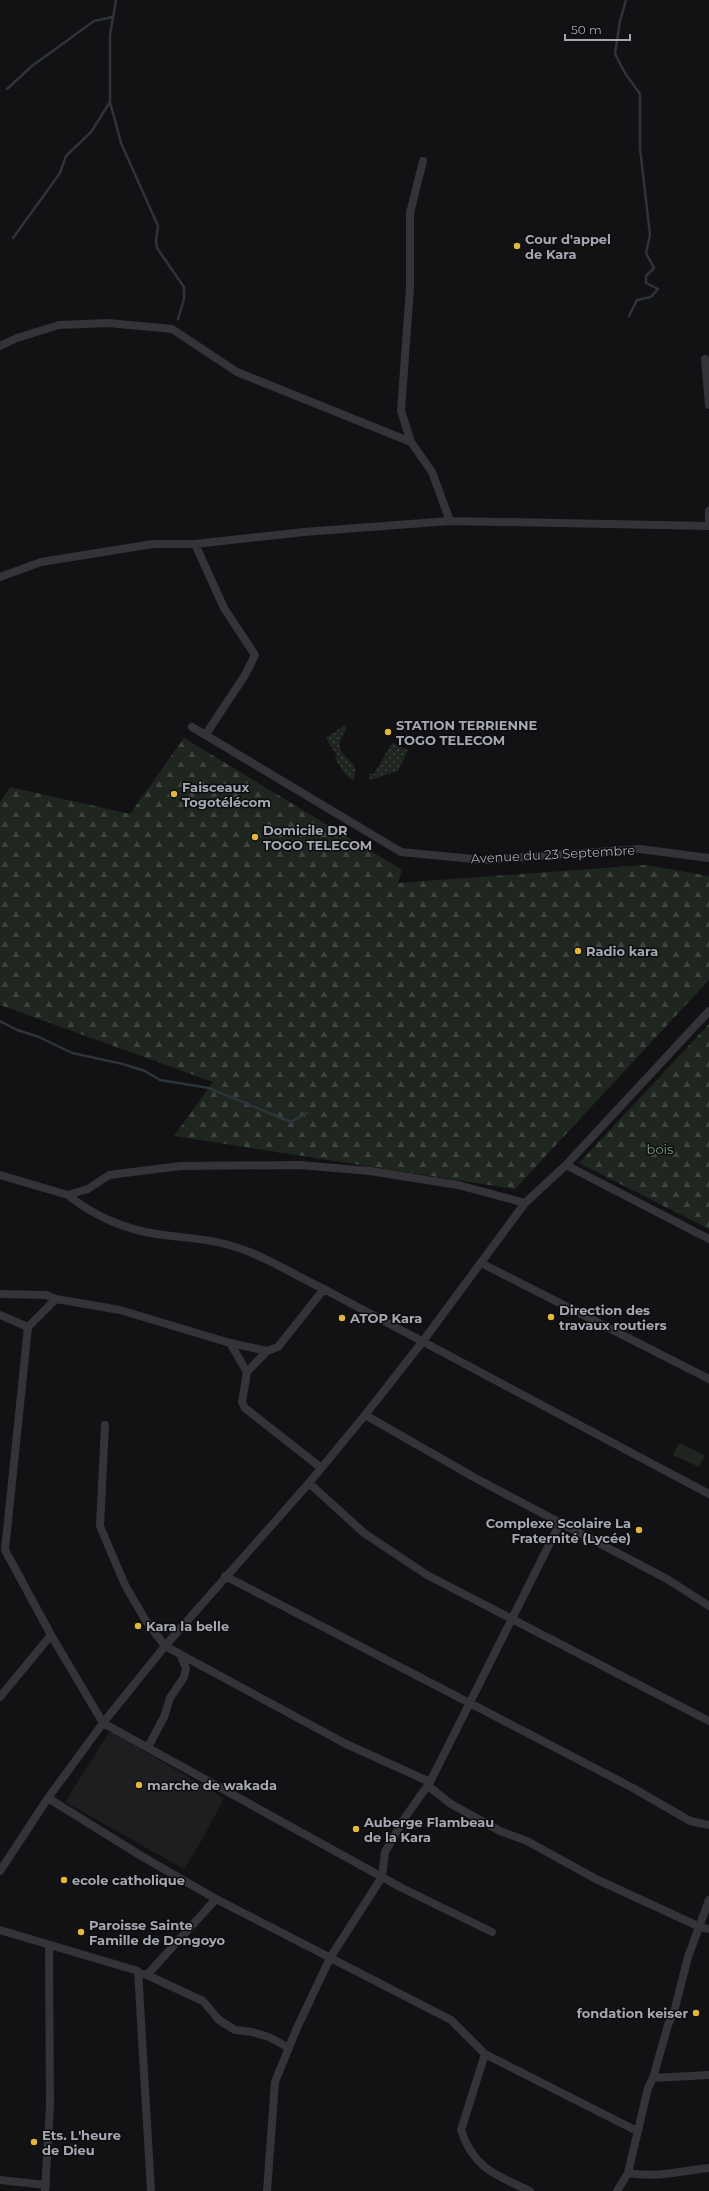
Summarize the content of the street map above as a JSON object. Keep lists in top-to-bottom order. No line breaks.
{"streets":{"street":["Avenue du 23 Septembre"]},"parks":["bois"],"places":["Cour d'appel de Kara","STATION TERRIENNE TOGO TELECOM","Faisceaux Togotélécom","Domicile DR TOGO TELECOM","Radio kara","Direction des travaux routiers","ATOP Kara","Complexe Scolaire La Fraternité (Lycée)","Kara la belle","marche de wakada","Auberge Flambeau de la Kara","ecole catholique","Paroisse Sainte Famille de Dongoyo","fondation keiser","Ets. L'heure de Dieu"],"scale_bar":"50 m"}
